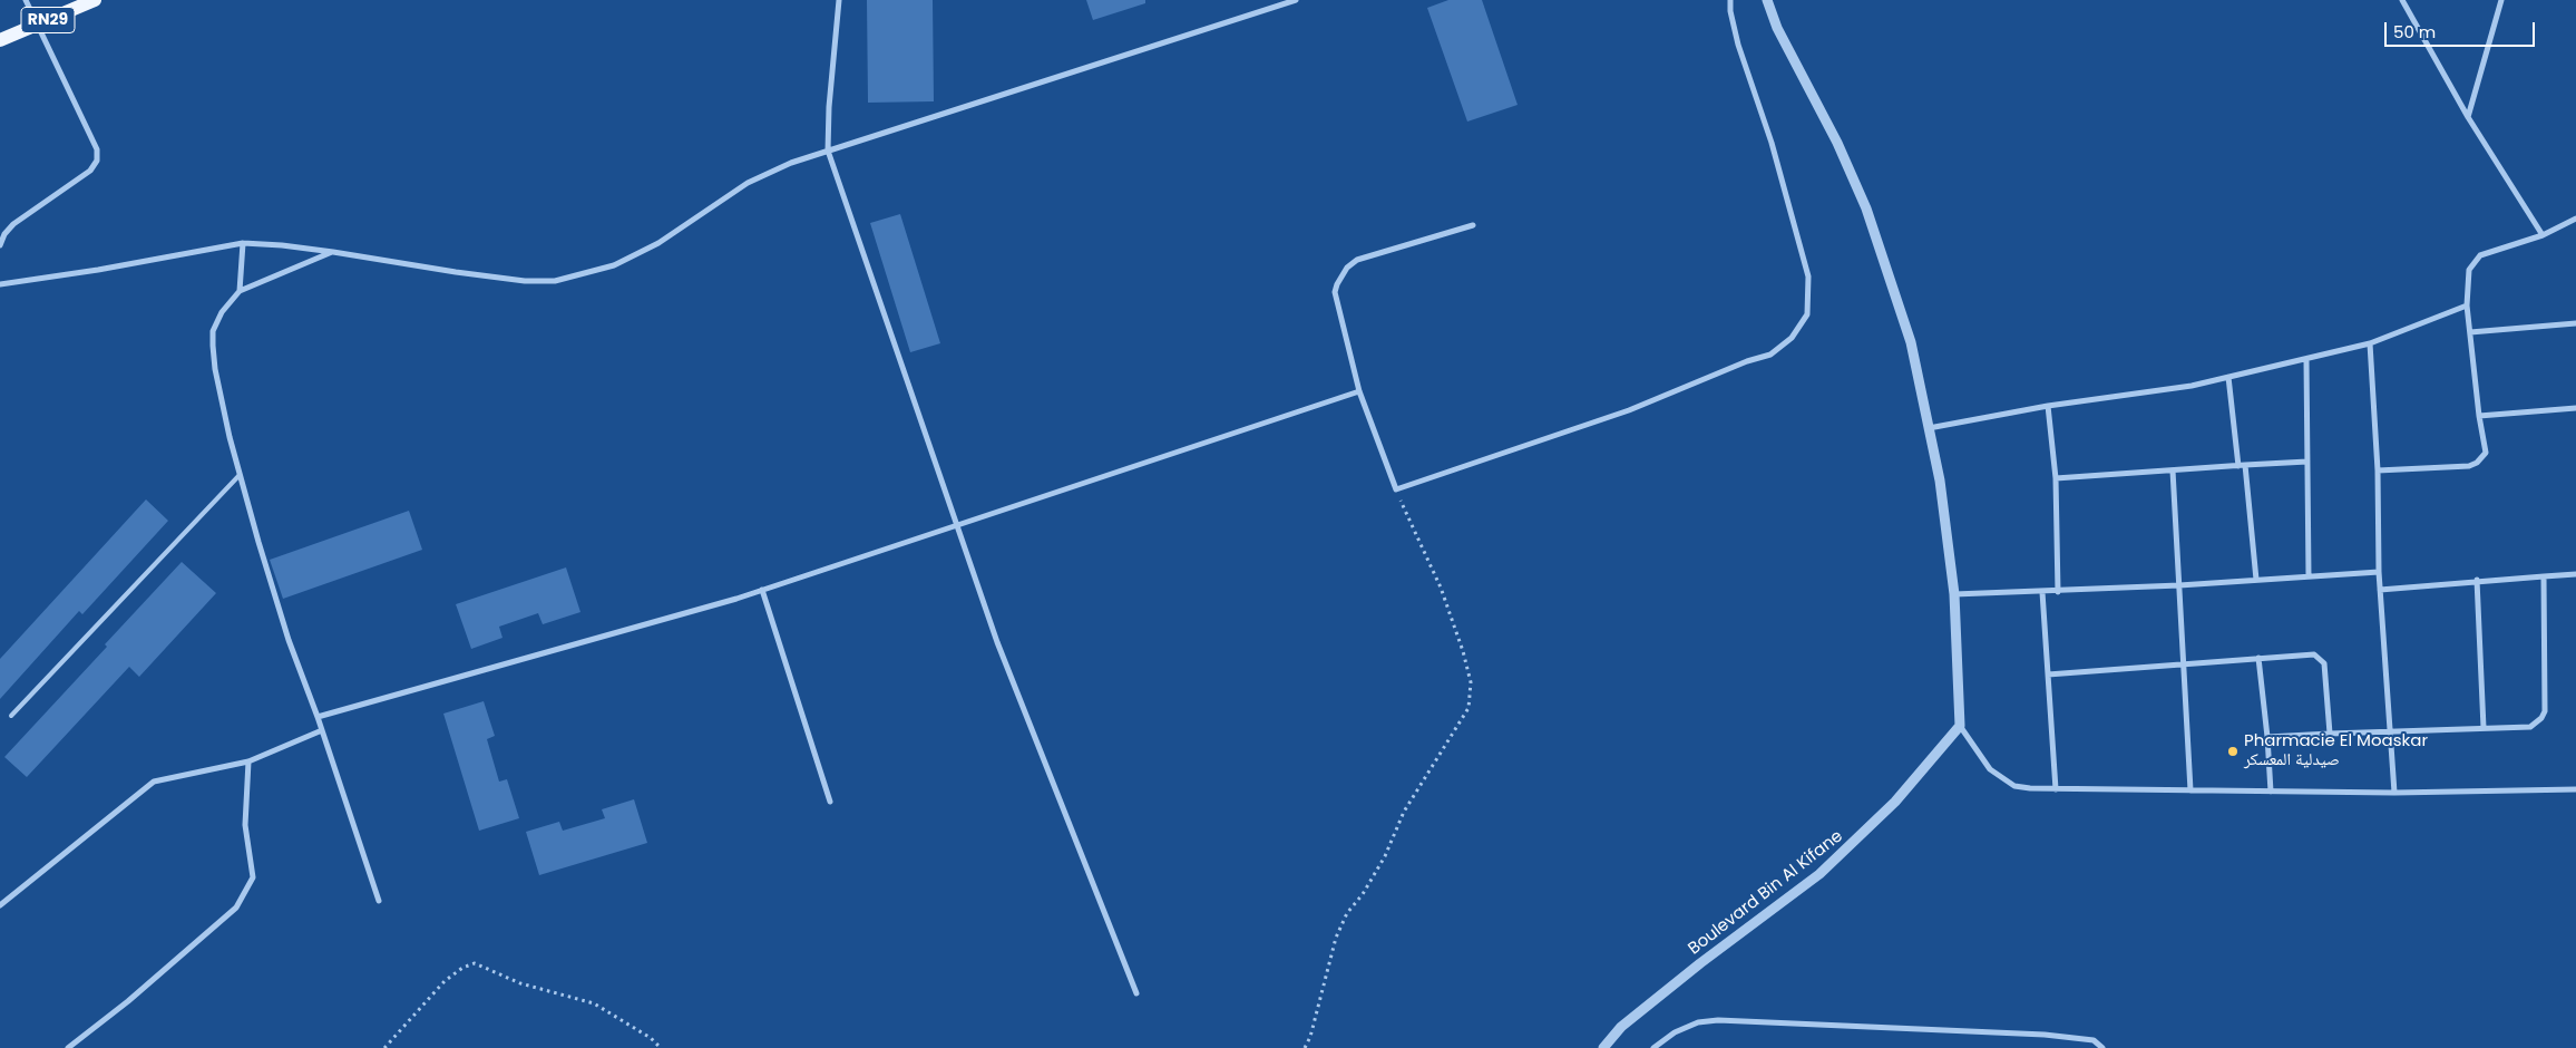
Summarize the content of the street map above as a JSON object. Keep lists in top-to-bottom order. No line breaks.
{"streets":{"main road":["RN29"],"street":["Boulevard Bin Al Kifane"]},"places":["Pharmacie El Moaskar صيدلية المعسكر"],"scale_bar":"50 m"}
